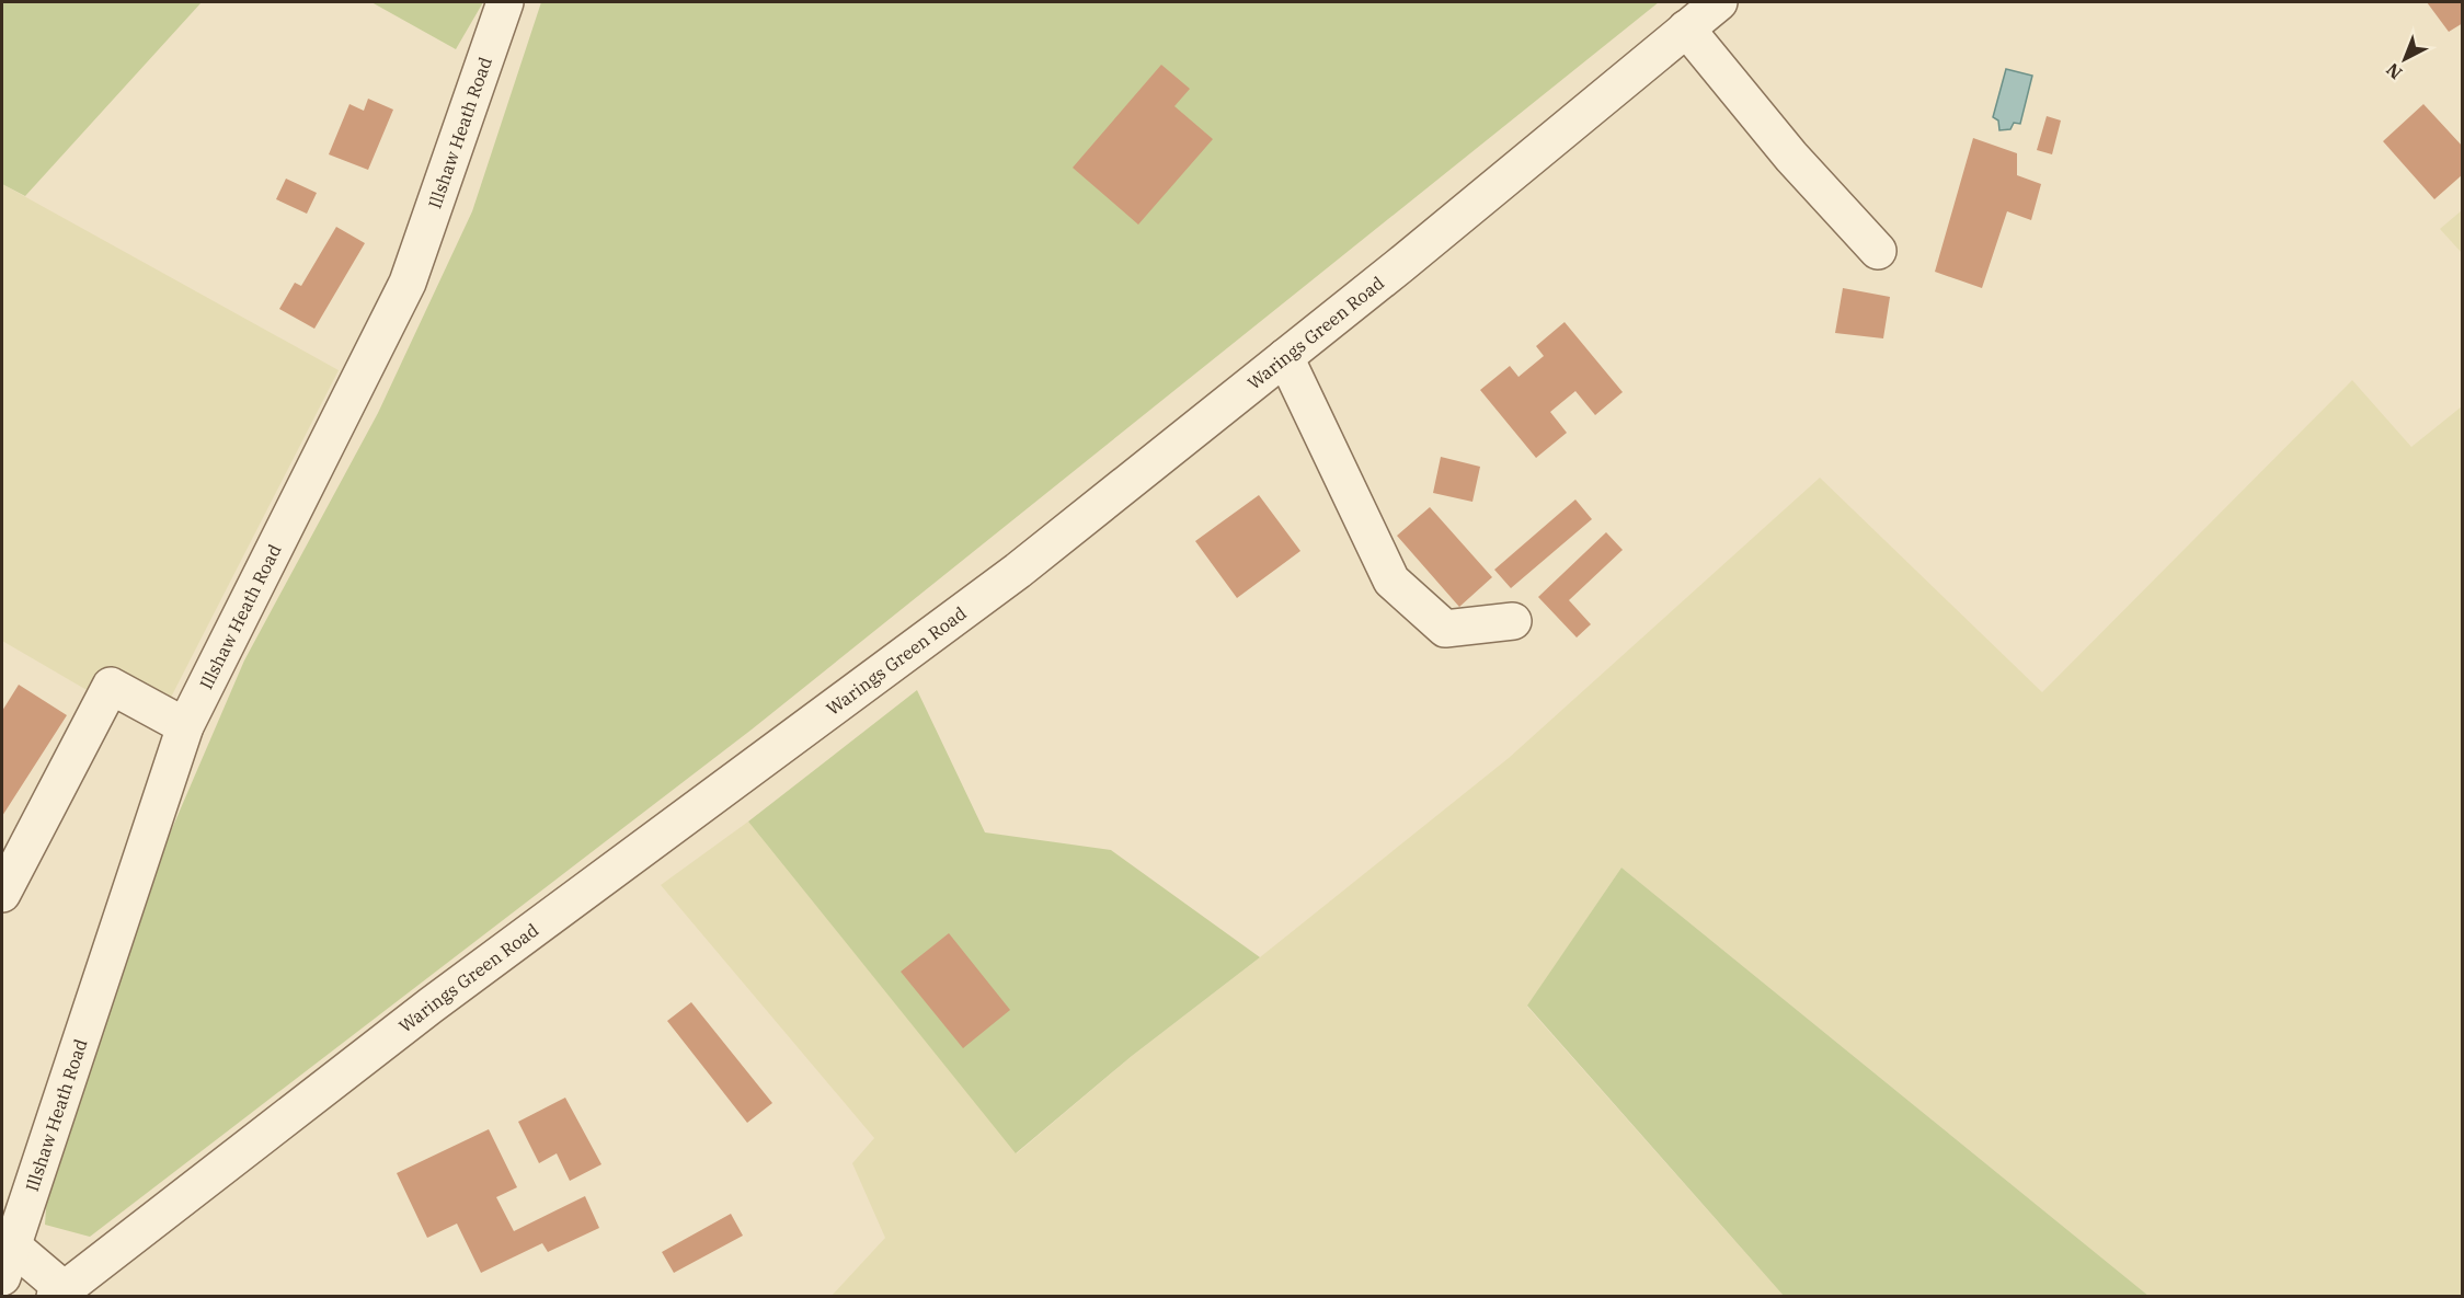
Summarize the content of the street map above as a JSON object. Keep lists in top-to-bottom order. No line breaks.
{"streets":{"street":["Illshaw Heath Road","Warings Green Road"]},"crossings":[["Illshaw Heath Road","Warings Green Road"]],"north":"bottom left"}
